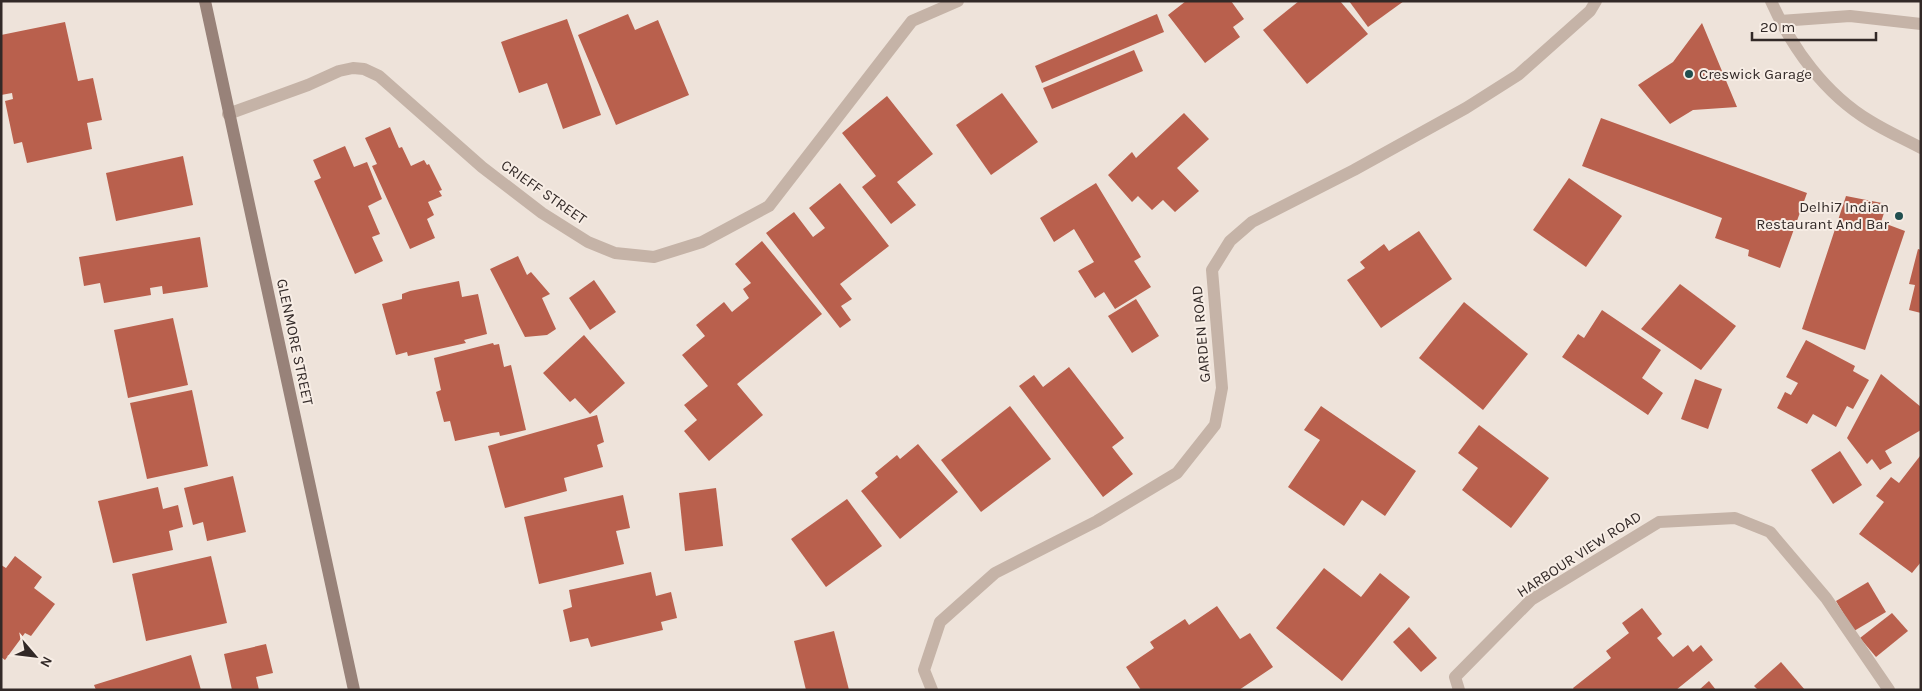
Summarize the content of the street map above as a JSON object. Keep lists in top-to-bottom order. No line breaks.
{"streets":{"main road":["GLENMORE STREET"],"street":["CRIEFF STREET","GARDEN ROAD","HARBOUR VIEW ROAD"]},"crossings":[["CRIEFF STREET","GLENMORE STREET"]],"places":["Creswick Garage","Delhi7 Indian Restaurant And Bar"],"scale_bar":"20 m","north":"bottom right"}
